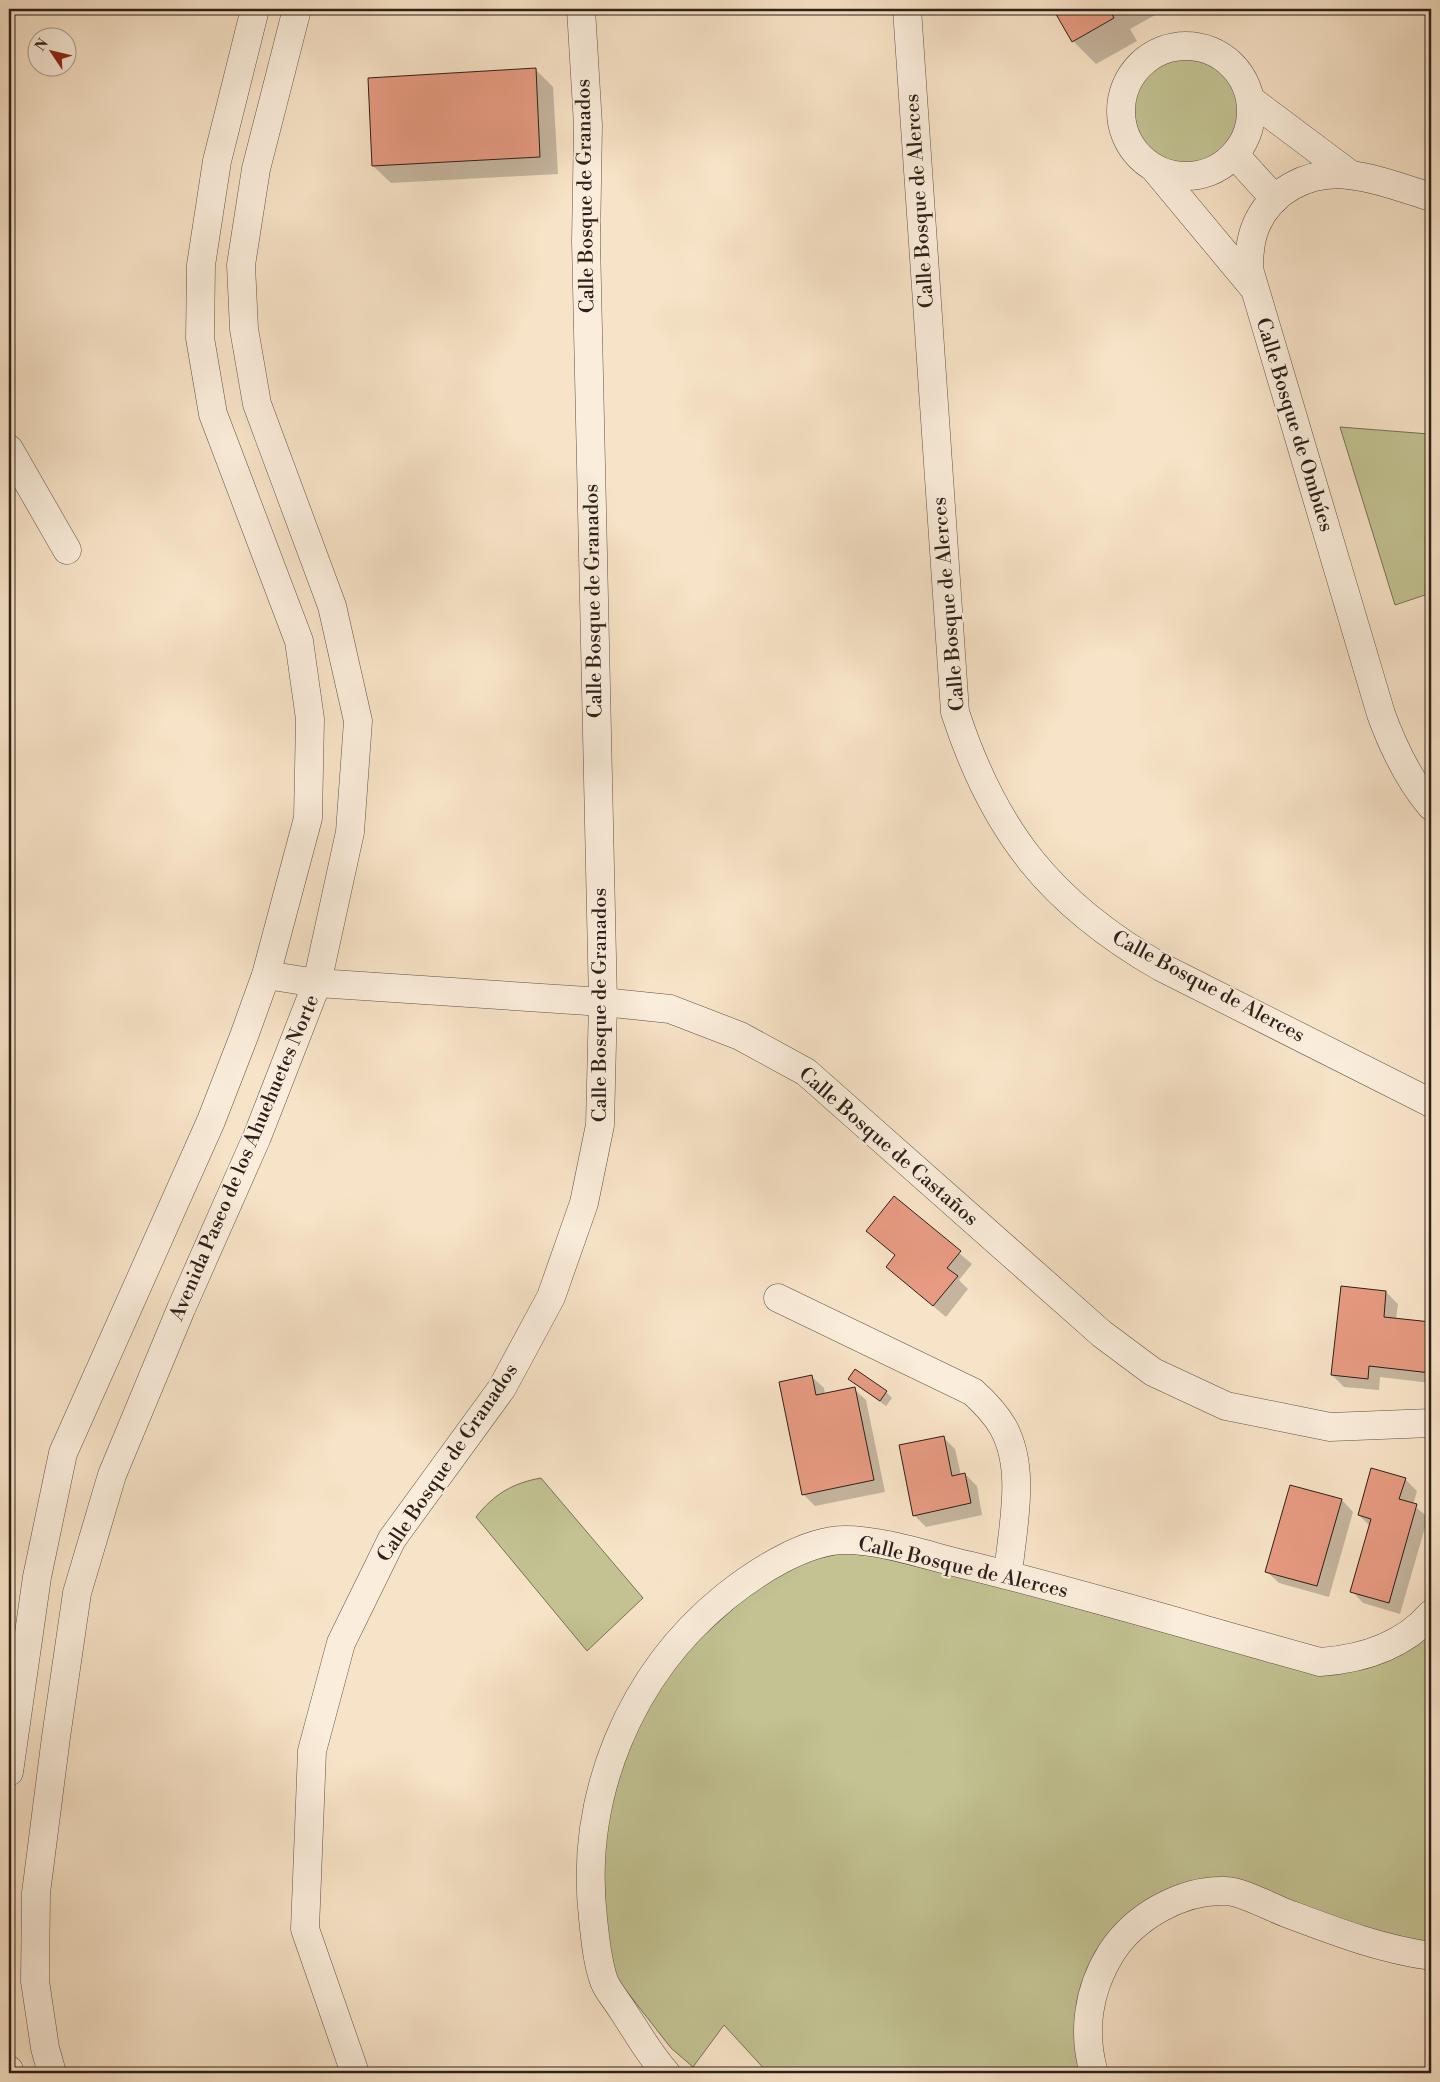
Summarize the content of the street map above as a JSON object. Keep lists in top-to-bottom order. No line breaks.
{"streets":{"street":["Calle Bosque de Granados","Calle Bosque de Alerces","Calle Bosque de Ombúes","Calle Bosque de Castaños","Avenida Paseo de los Ahuehuetes Norte"]},"crossings":[["Calle Bosque de Granados","Calle Bosque de Castaños"],["Calle Bosque de Castaños","Avenida Paseo de los Ahuehuetes Norte"]],"north":"top left"}
